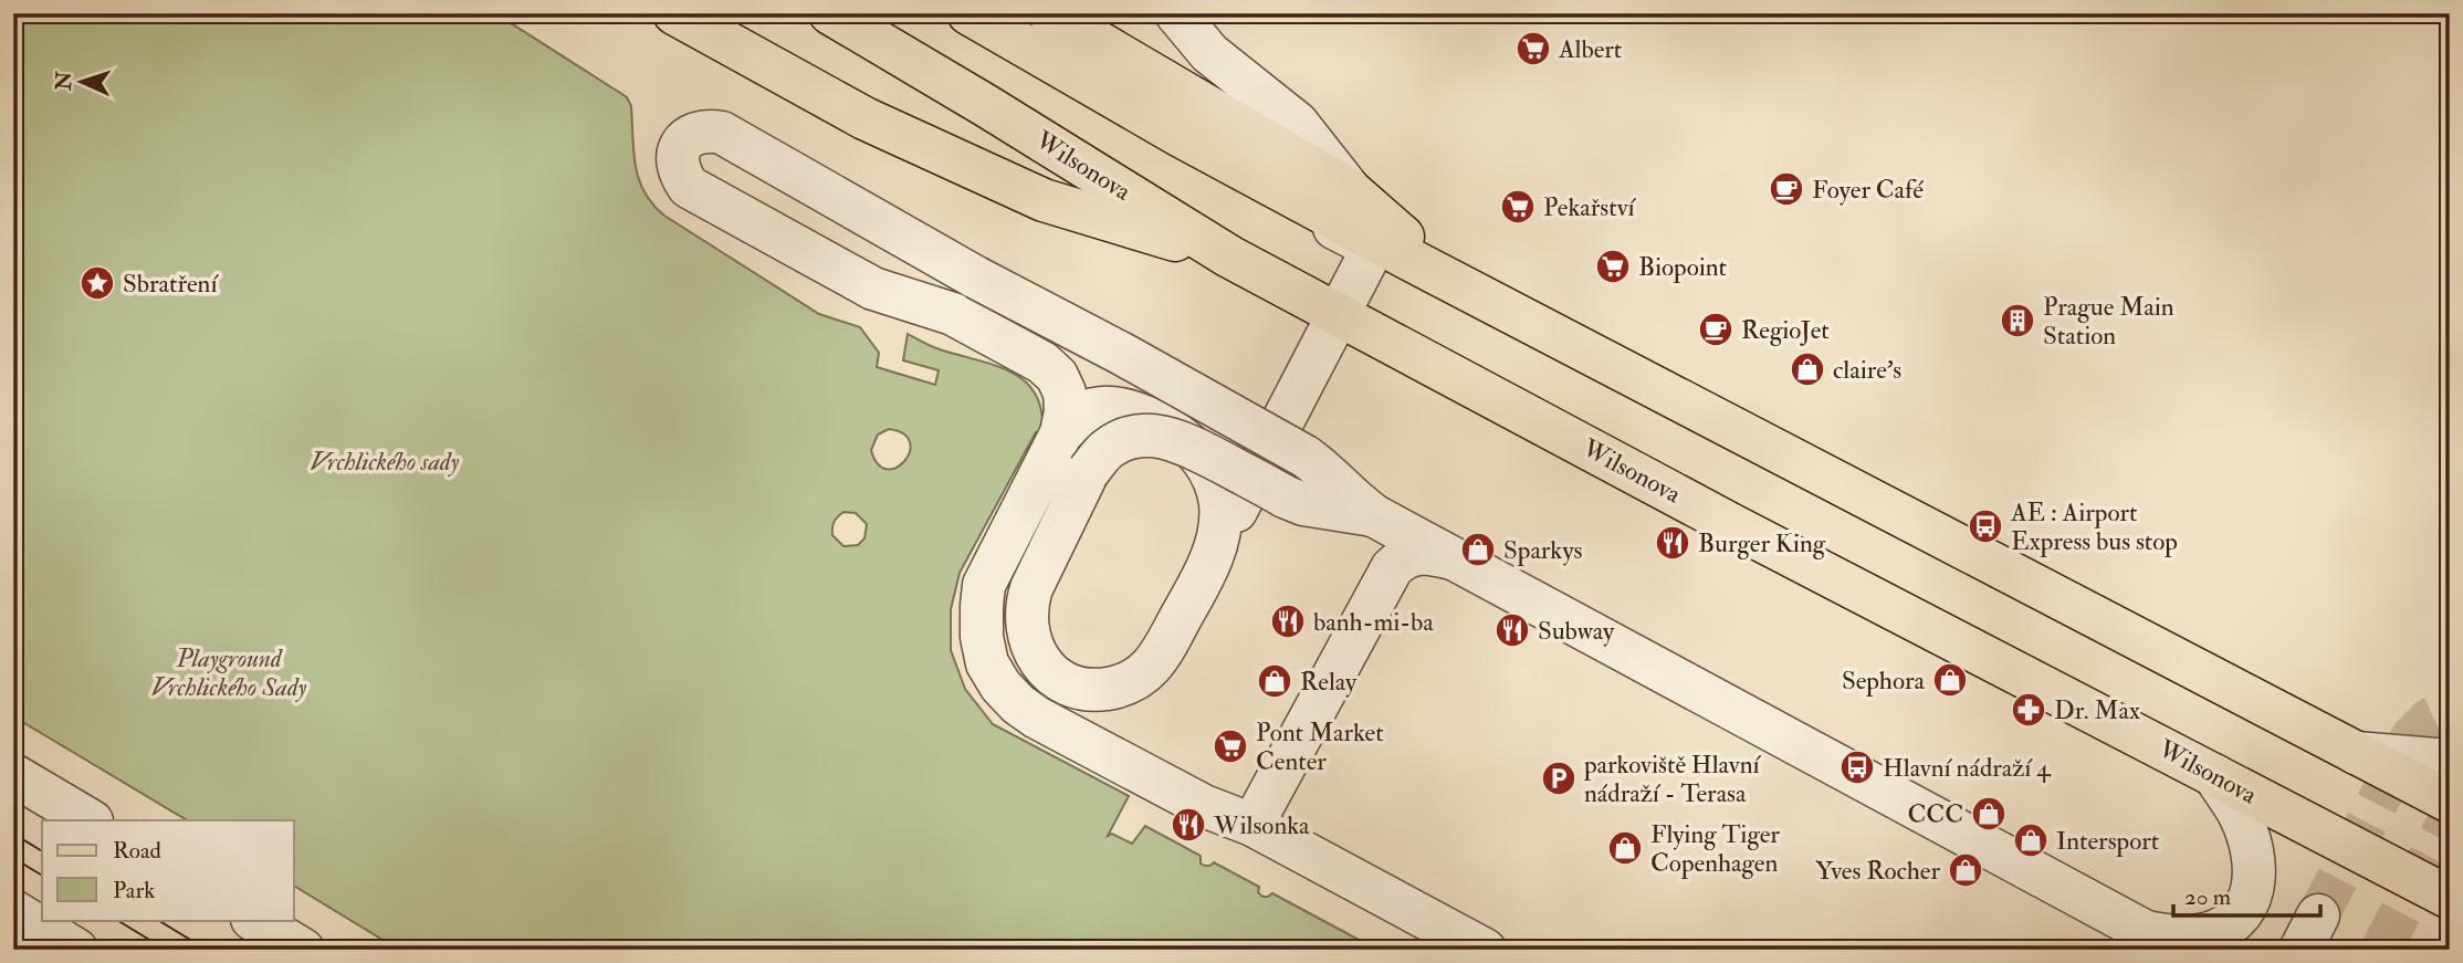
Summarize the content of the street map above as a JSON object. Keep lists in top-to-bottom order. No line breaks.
{"streets":{"main road":["Wilsonova"]},"parks":["Vrchlického sady","Playground Vrchlického Sady"],"places":{"supermarket":["Albert","Pekařství","Biopoint","Pont Market Center"],"cafe":["Foyer Café","RegioJet"],"place":["Sbratření"],"building":["Prague Main Station"],"shop":["claire's","Sparkys","Sephora","Relay","CCC","Intersport","Flying Tiger Copenhagen","Yves Rocher"],"bus stop":["AE : Airport Express bus stop","Hlavní nádraží 4"],"restaurant":["Burger King","banh-mi-ba","Subway","Wilsonka"],"pharmacy":["Dr. Max"],"parking":["parkoviště Hlavní nádraží - Terasa"]},"legend":["Road","Park"],"scale_bar":"20 m","north":"left"}
